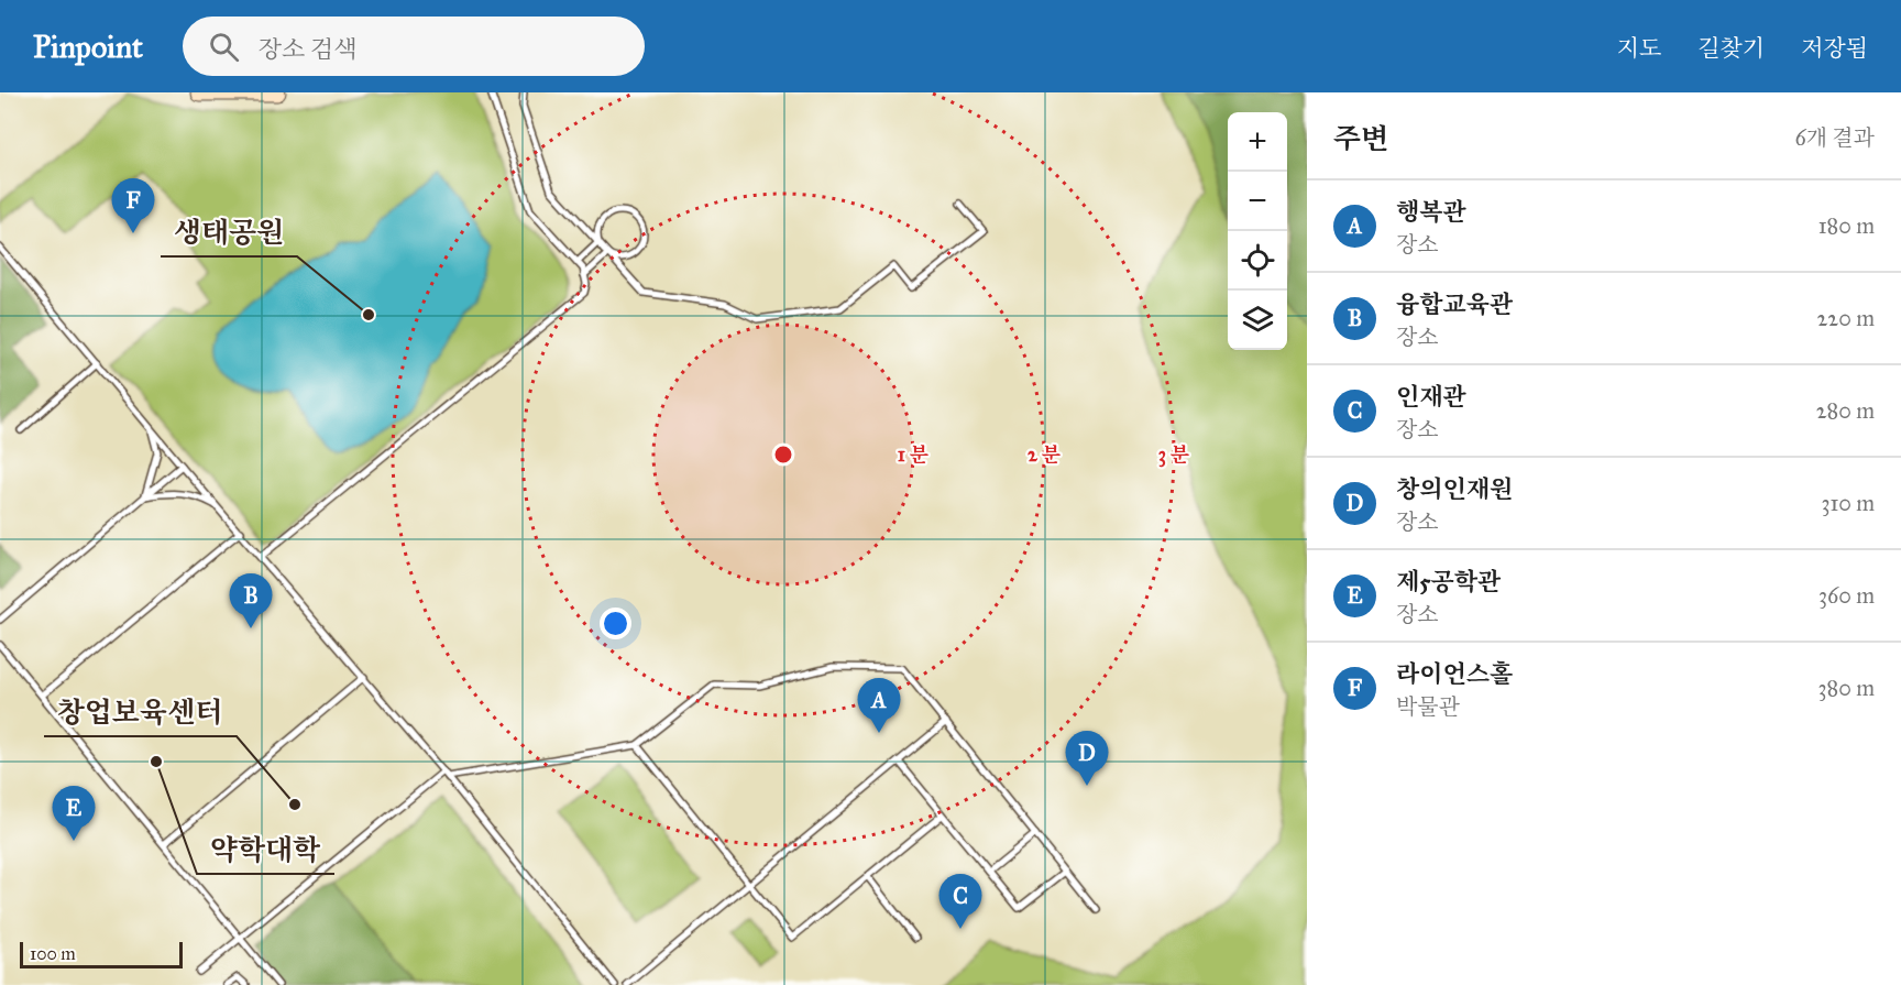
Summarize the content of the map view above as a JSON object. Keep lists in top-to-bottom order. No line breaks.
{"places":["생태공원","약학대학","창업보육센터"],"scale_bar":"100 m","page":{"header":"Pinpoint","search":"장소 검색","nav":["지도","길찾기","저장됨"],"heading":["주변","6개 결과"],"map_buttons":["+","−"],"pins":["F","B","A","D","E","C"],"list":[{"mark":"A","name":"행복관","note":"장소","value":"180 m"},{"mark":"B","name":"융합교육관","note":"장소","value":"220 m"},{"mark":"C","name":"인재관","note":"장소","value":"280 m"},{"mark":"D","name":"창의인재원","note":"장소","value":"310 m"},{"mark":"E","name":"제5공학관","note":"장소","value":"360 m"},{"mark":"F","name":"라이언스홀","note":"박물관","value":"380 m"}],"scale":"100 m"},"rings":["1 분","2 분","3 분"]}
